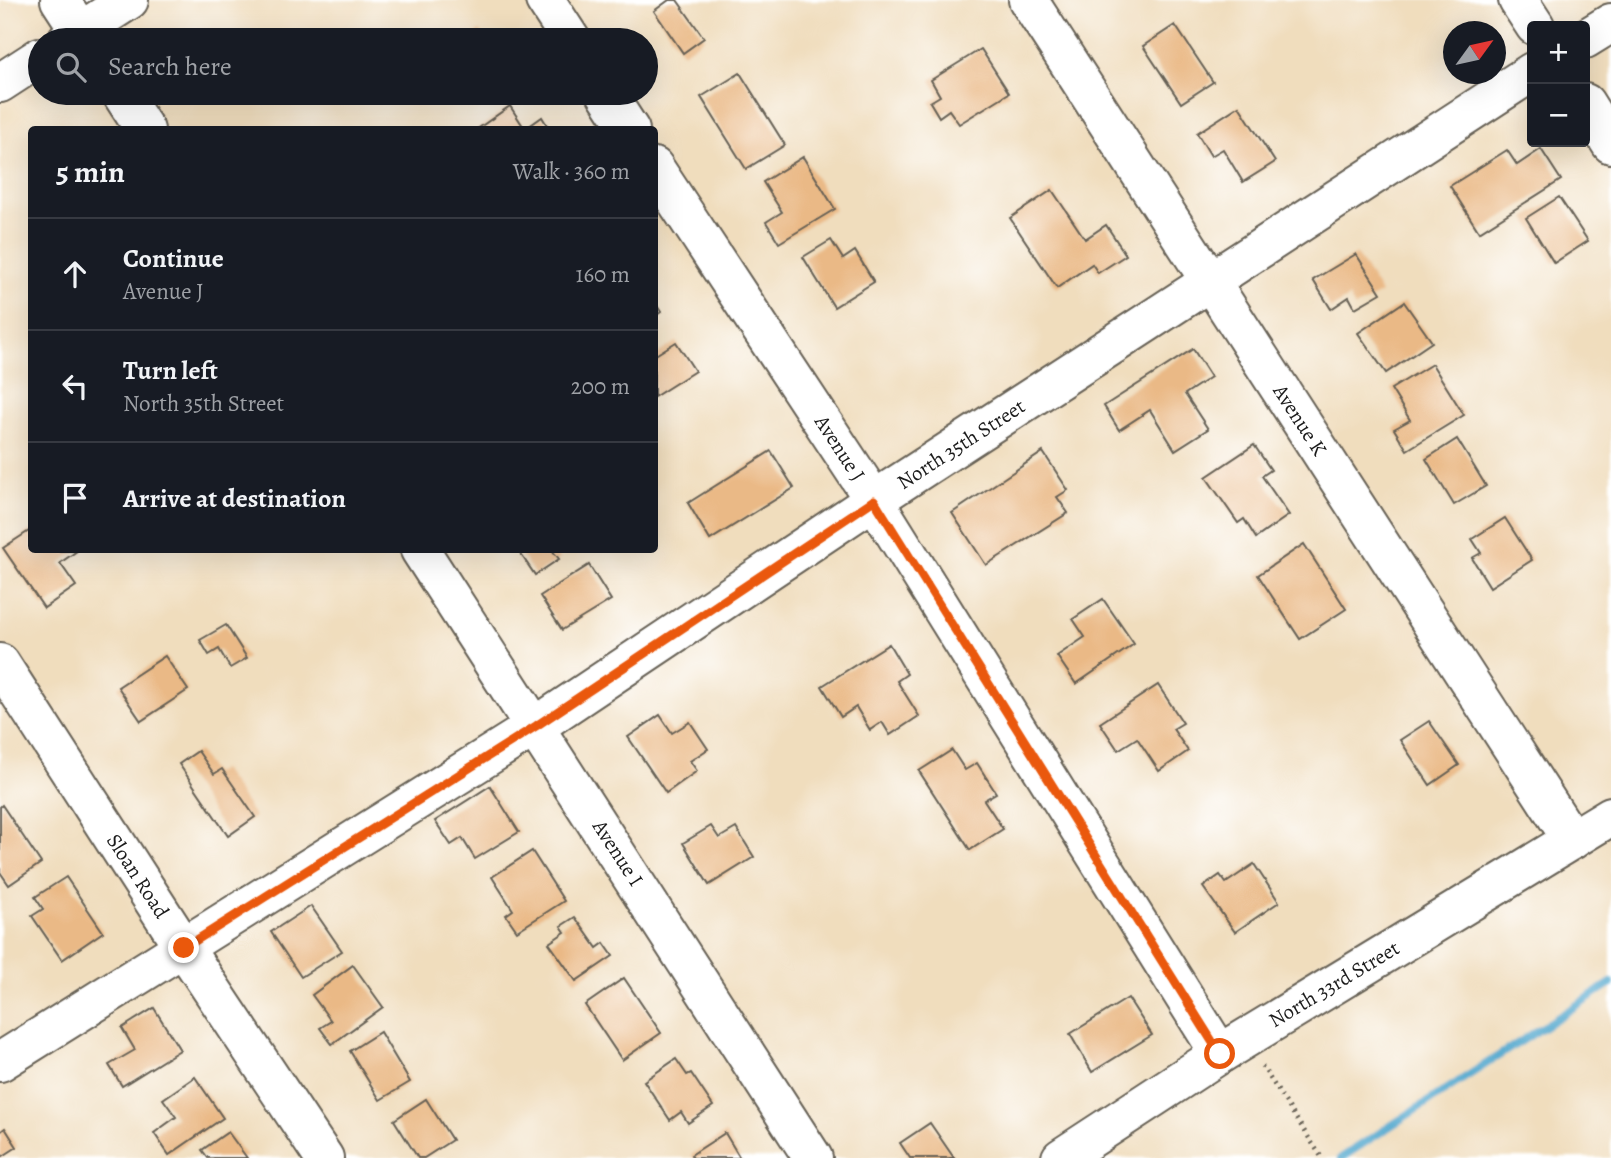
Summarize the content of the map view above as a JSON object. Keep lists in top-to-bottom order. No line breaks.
{"streets":{"street":["Avenue K","North 35th Street","Avenue J","Avenue I","Sloan Road","North 33rd Street"]},"crossings":[["Avenue K","North 35th Street"],["Avenue K","North 33rd Street"],["North 35th Street","Avenue J"],["North 35th Street","Avenue I"],["North 35th Street","Sloan Road"],["Avenue J","North 33rd Street"]],"north":"top right","page":{"map_buttons":["+","−"],"search":"Search here","heading":["5 min","Walk · 360 m"],"list":[["Continue","Avenue J","160 m"],["Turn left","North 35th Street","200 m"],"Arrive at destination"]}}
